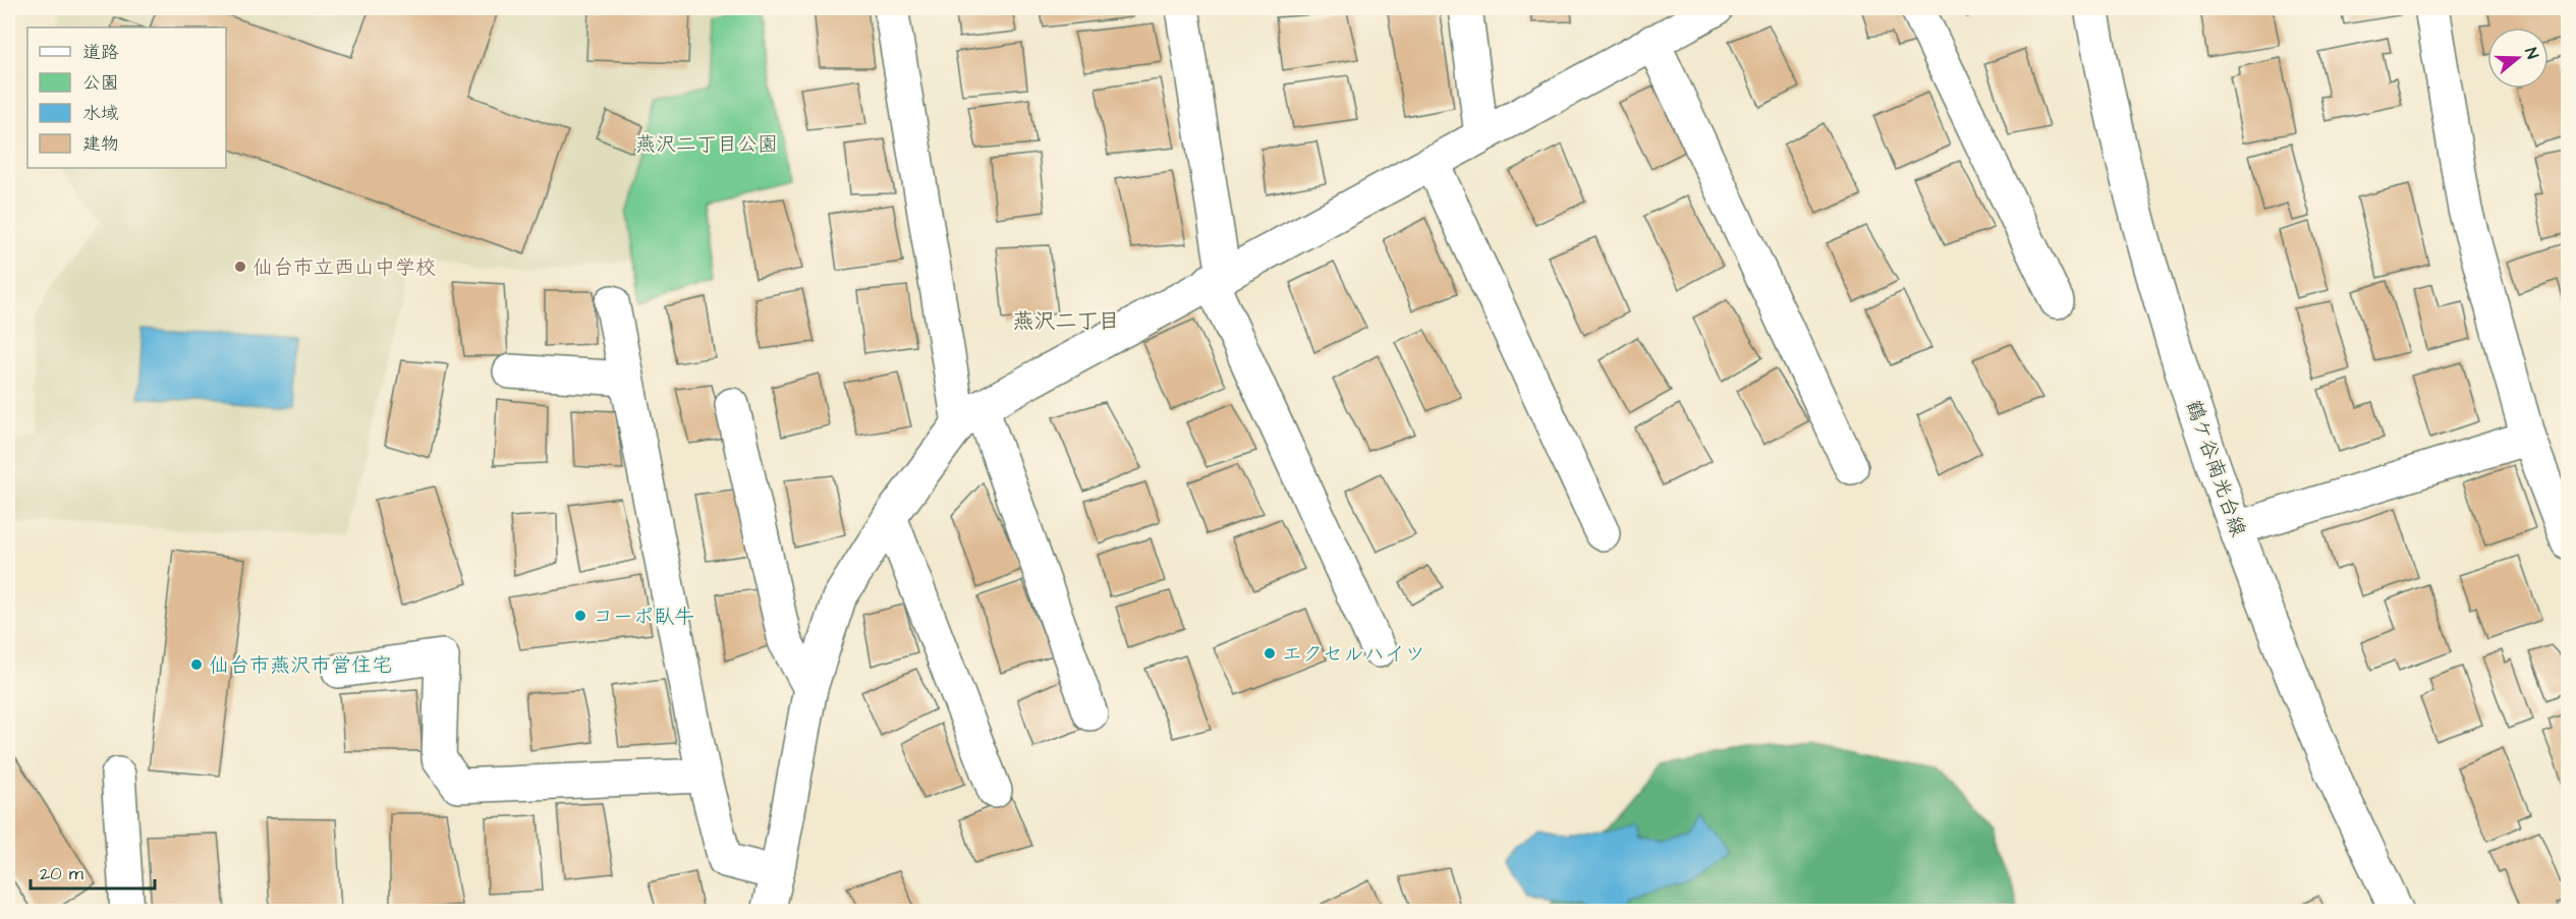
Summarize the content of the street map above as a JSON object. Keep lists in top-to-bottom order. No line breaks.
{"streets":{"street":["鶴ケ谷南光台線"]},"districts":["燕沢二丁目"],"parks":["燕沢二丁目公園"],"places":["仙台市立西山中学校","コーポ臥牛","エクセルハイツ","仙台市燕沢市営住宅"],"legend":["道路","公園","水域","建物"],"scale_bar":"20 m","north":"right"}
